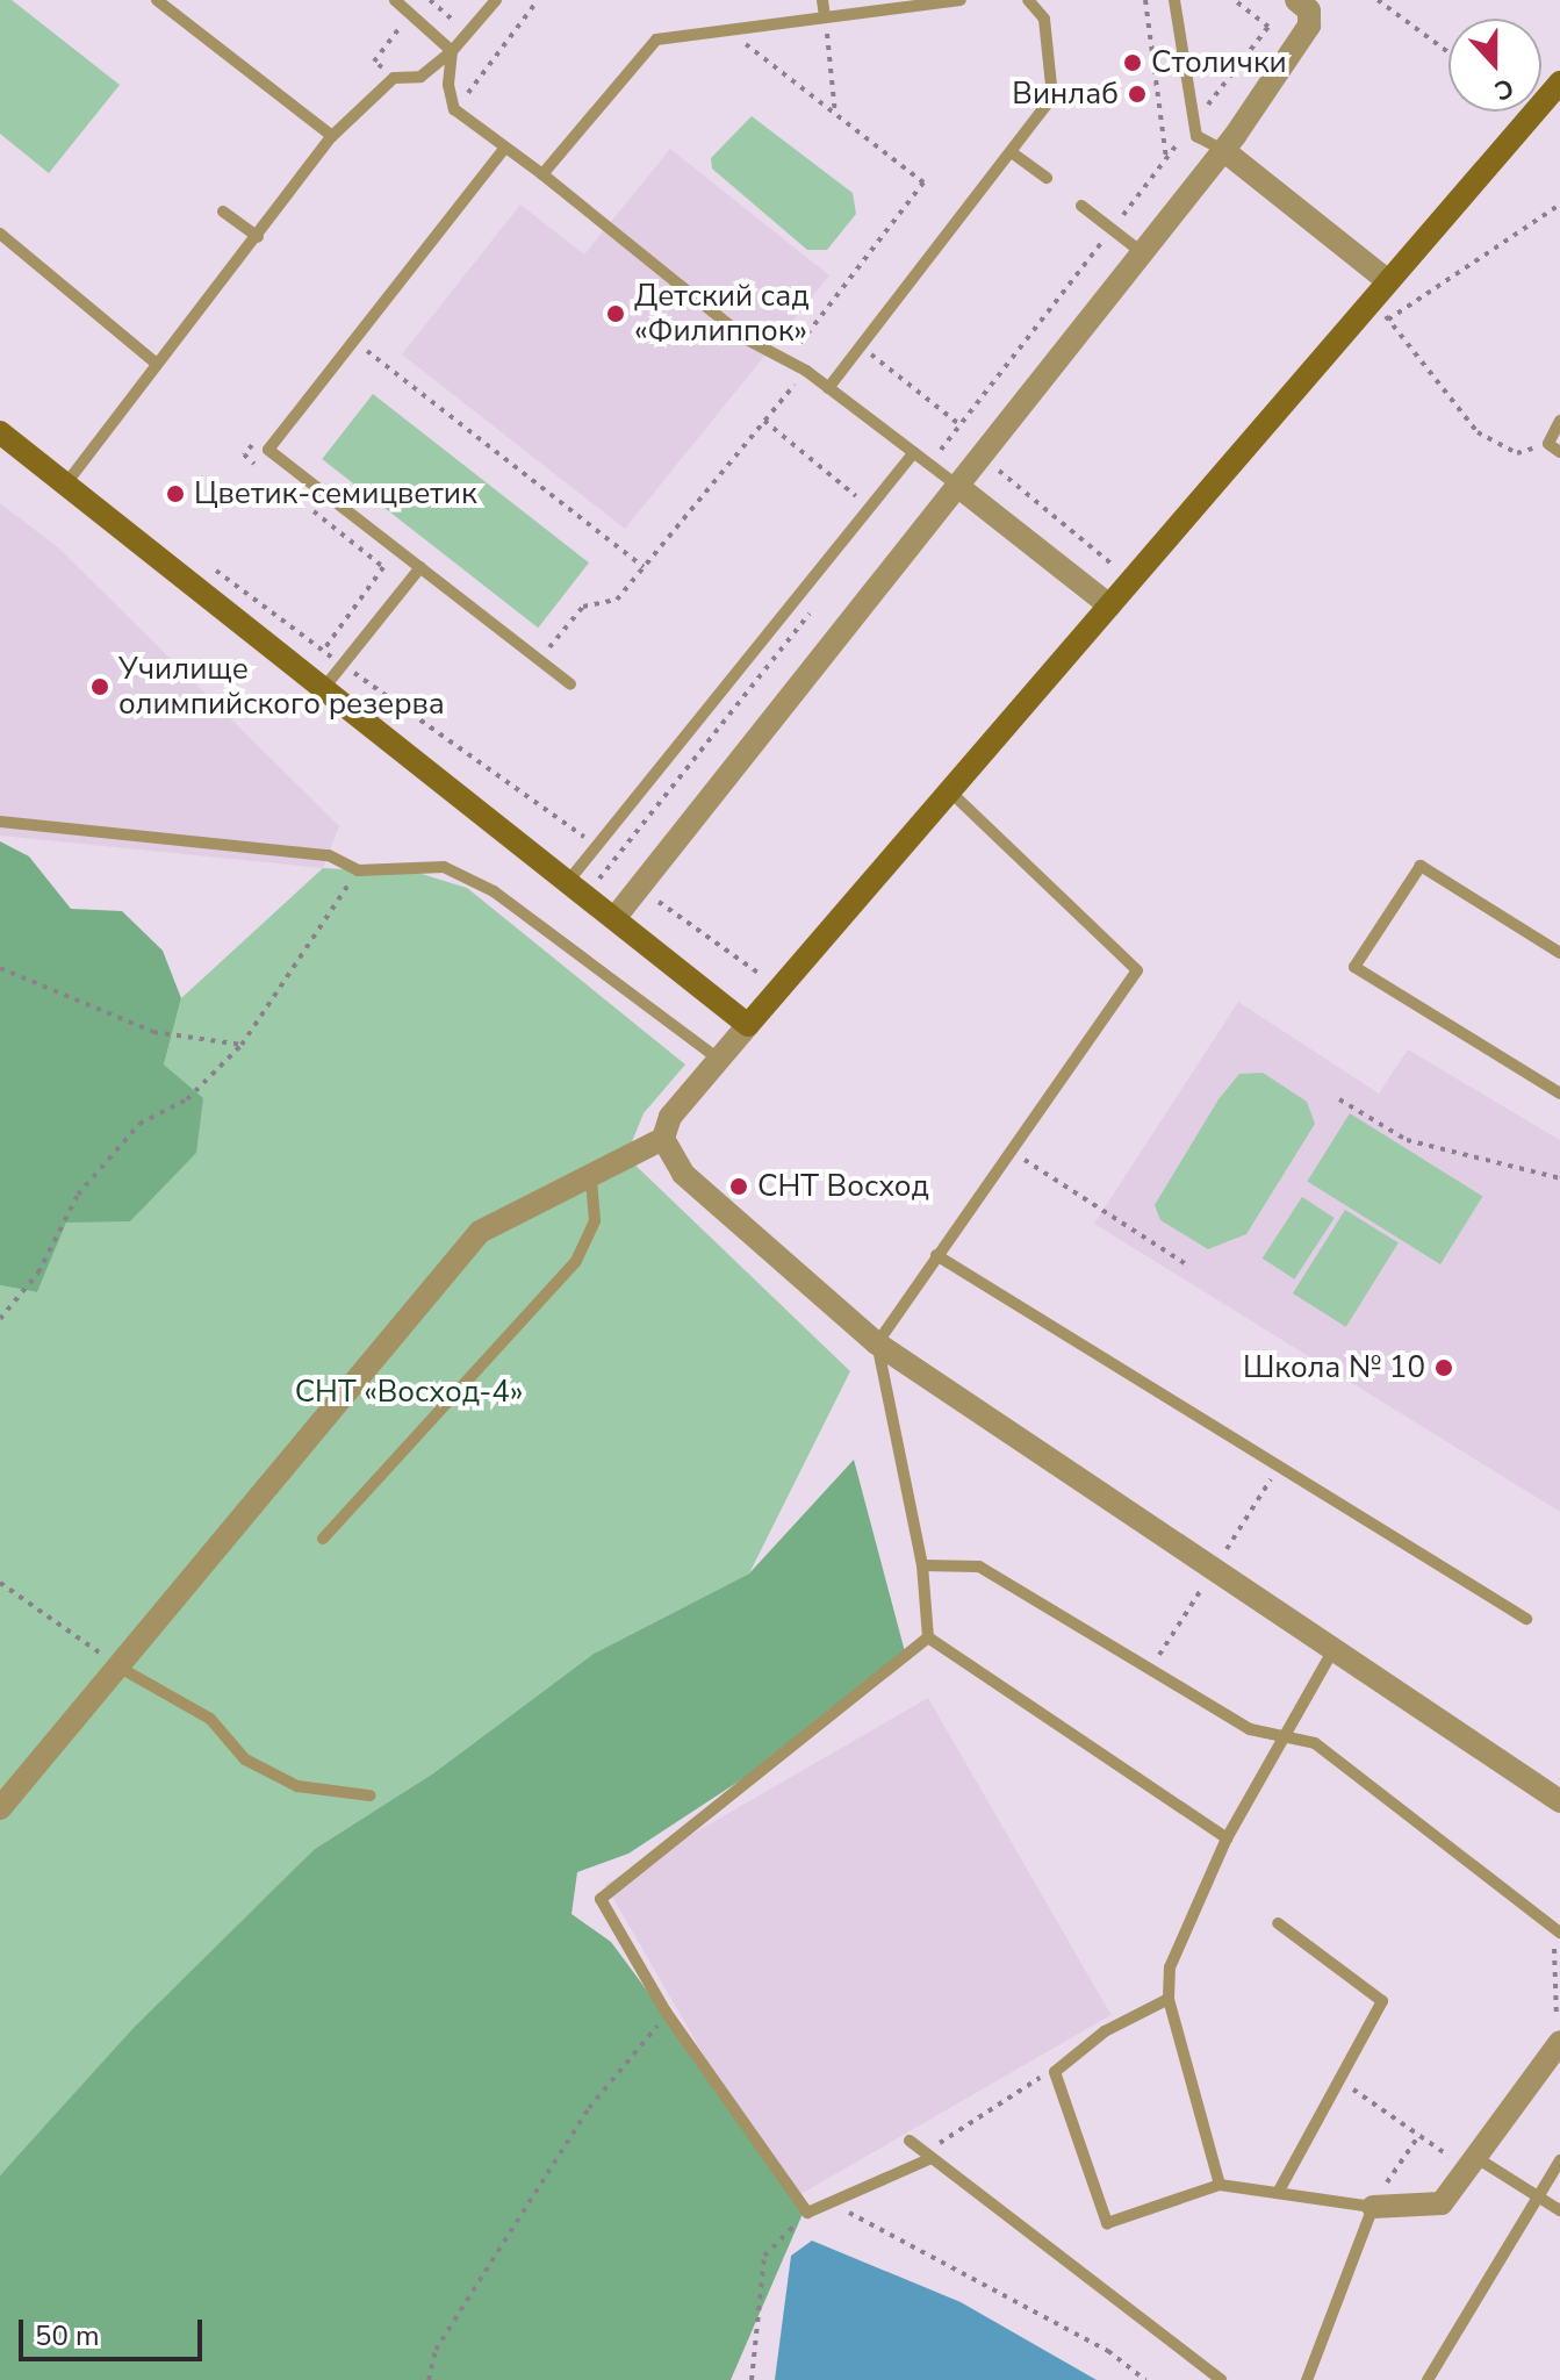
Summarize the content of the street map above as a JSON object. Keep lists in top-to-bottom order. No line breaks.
{"parks":["СНТ «Восход-4»"],"places":["Столички","Винлаб","Детский сад «Филиппок»","Цветик-семицветик","Училище олимпийского резерва","СНТ Восход","Школа № 10"],"scale_bar":"50 m","north":"bottom"}
